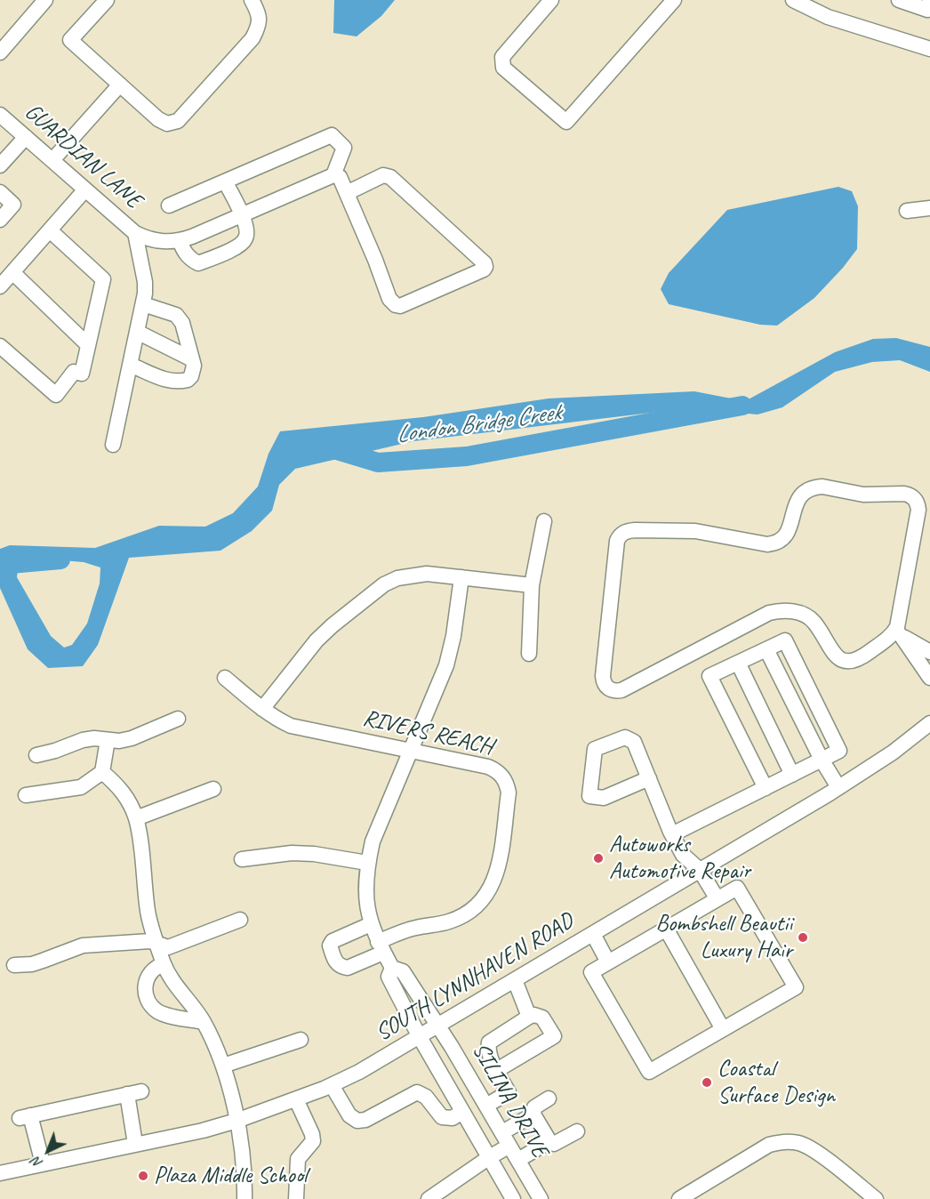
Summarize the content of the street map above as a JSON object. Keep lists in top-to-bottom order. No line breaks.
{"streets":{"street":["GUARDIAN LANE","RIVERS REACH","SOUTH LYNNHAVEN ROAD","SILINA DRIVE"]},"crossings":[["SOUTH LYNNHAVEN ROAD","SILINA DRIVE"]],"water":["London Bridge Creek"],"places":["Autoworks Automotive Repair","Bombshell Beautii Luxury Hair","Coastal Surface Design","Plaza Middle School"],"north":"bottom left"}
